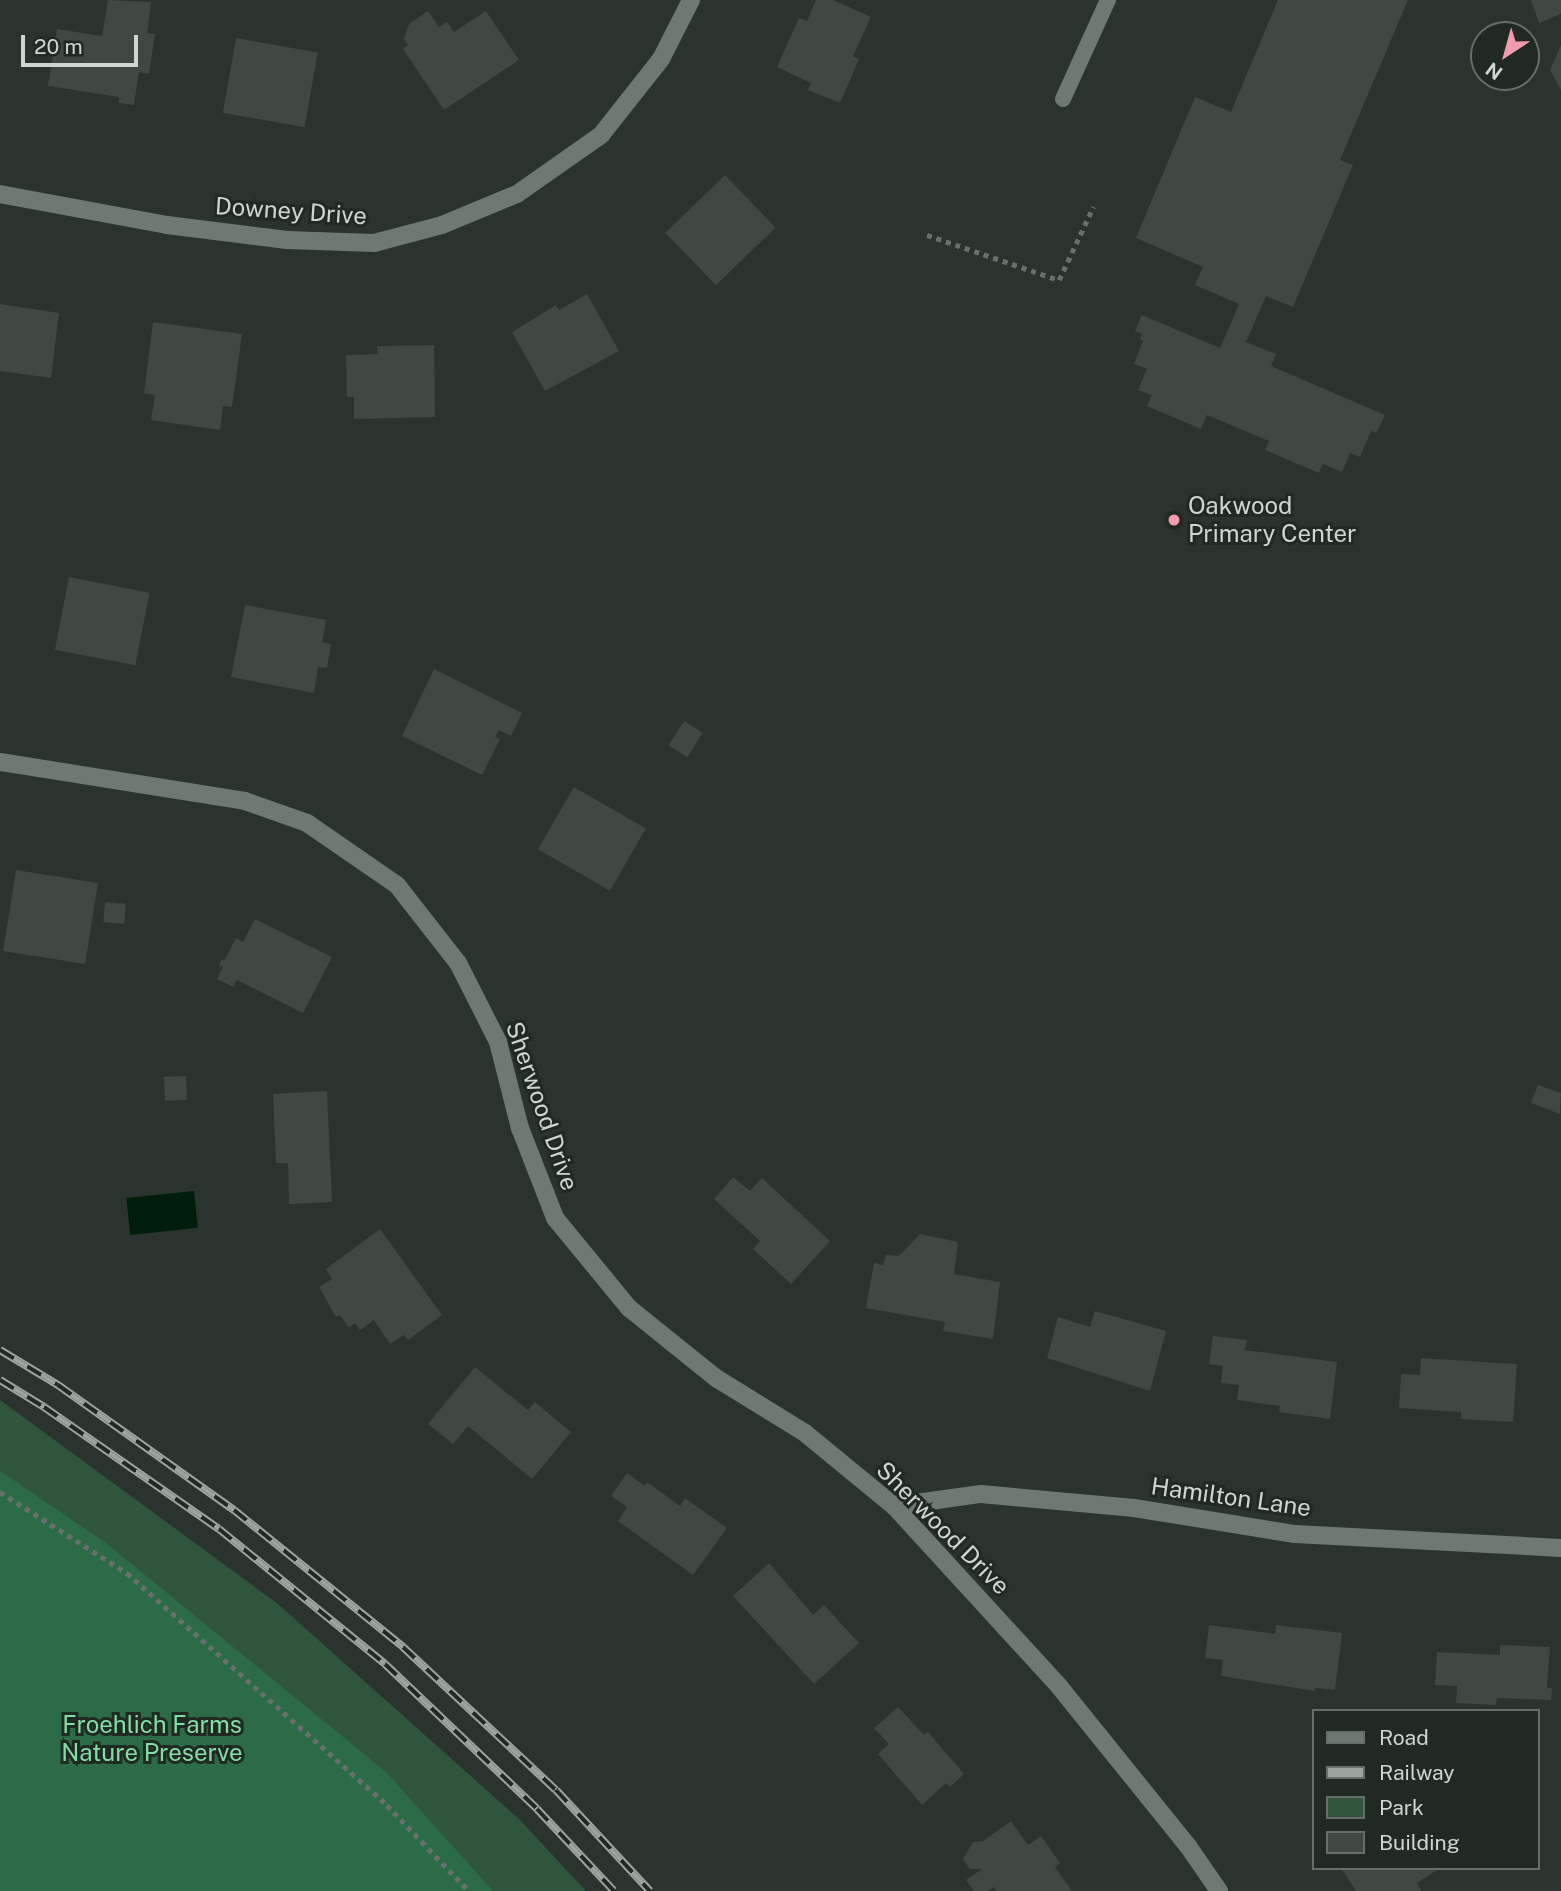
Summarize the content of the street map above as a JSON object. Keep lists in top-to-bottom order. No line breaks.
{"streets":{"street":["Downey Drive","Sherwood Drive","Hamilton Lane"]},"crossings":[["Sherwood Drive","Hamilton Lane"]],"parks":["Froehlich Farms Nature Preserve"],"places":["Oakwood Primary Center"],"legend":["Road","Railway","Park","Building"],"scale_bar":"20 m","north":"bottom left"}
